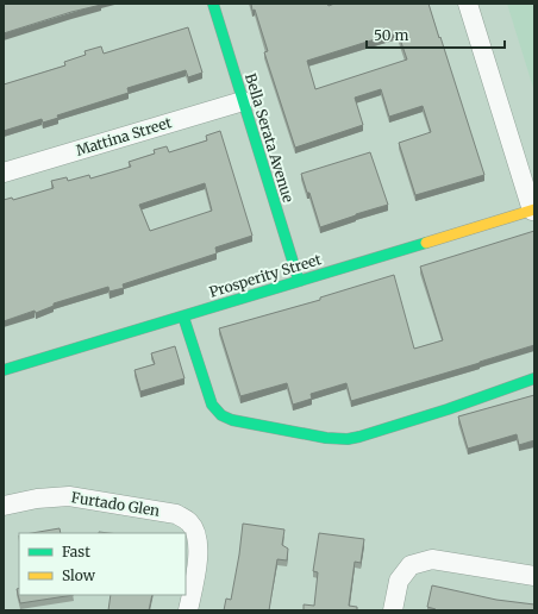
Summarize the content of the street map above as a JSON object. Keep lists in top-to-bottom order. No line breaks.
{"streets":{"street":["Mattina Street","Bella Serata Avenue","Prosperity Street","Furtado Glen"]},"crossings":[["Mattina Street","Bella Serata Avenue"],["Bella Serata Avenue","Prosperity Street"]],"legend":["Fast","Slow"],"scale_bar":"50 m"}
